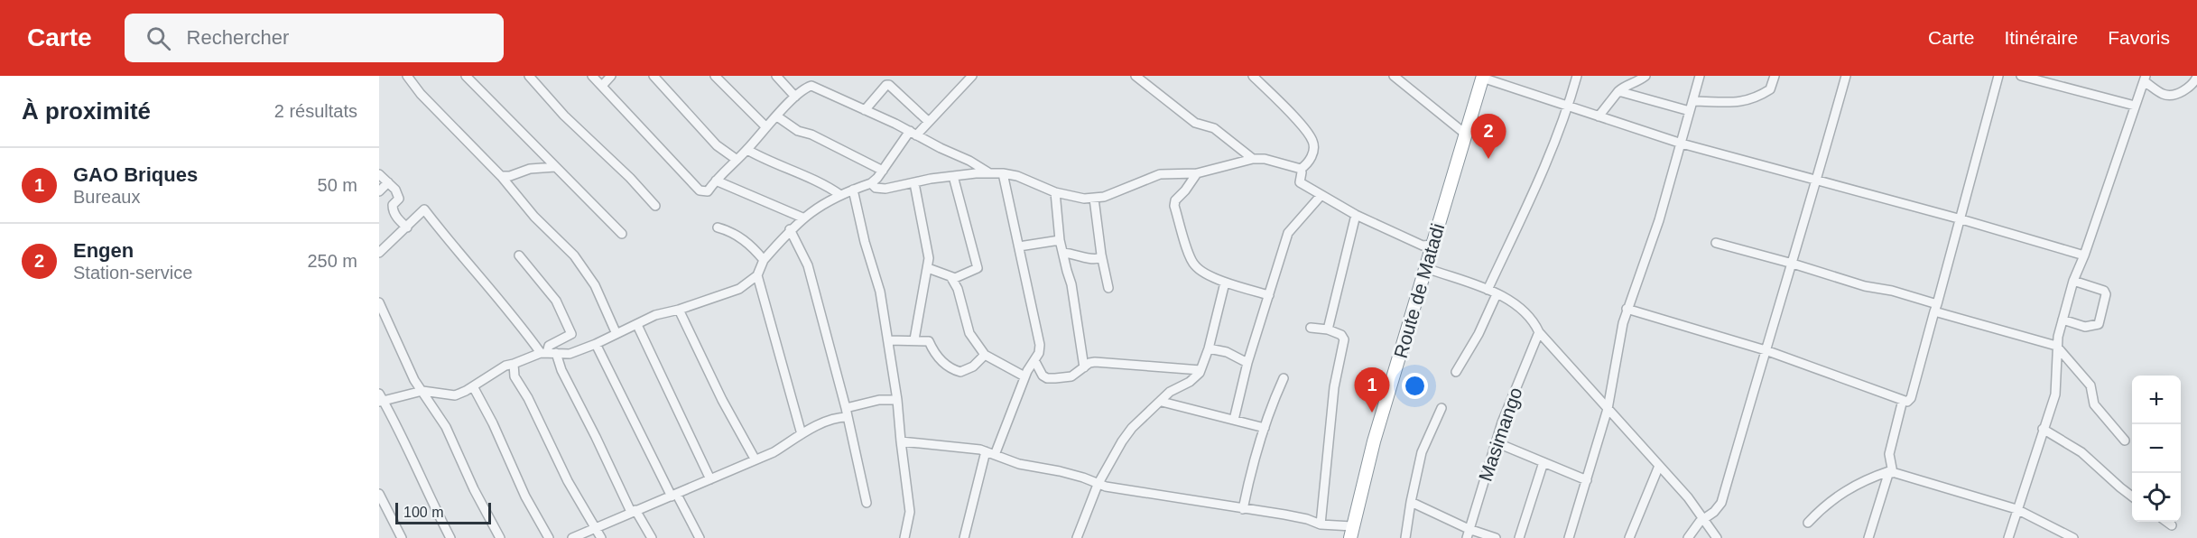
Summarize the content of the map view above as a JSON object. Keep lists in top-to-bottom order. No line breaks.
{"streets":{"highway":["Route de Matadi"],"street":["Masimango"]},"scale_bar":"100 m","page":{"header":"Carte","search":"Rechercher","nav":["Carte","Itinéraire","Favoris"],"heading":["À proximité","2 résultats"],"pins":["2","1"],"list":[{"mark":"1","name":"GAO Briques","note":"Bureaux","value":"50 m"},{"mark":"2","name":"Engen","note":"Station-service","value":"250 m"}],"map_buttons":["+","−"],"scale":"100 m"}}
